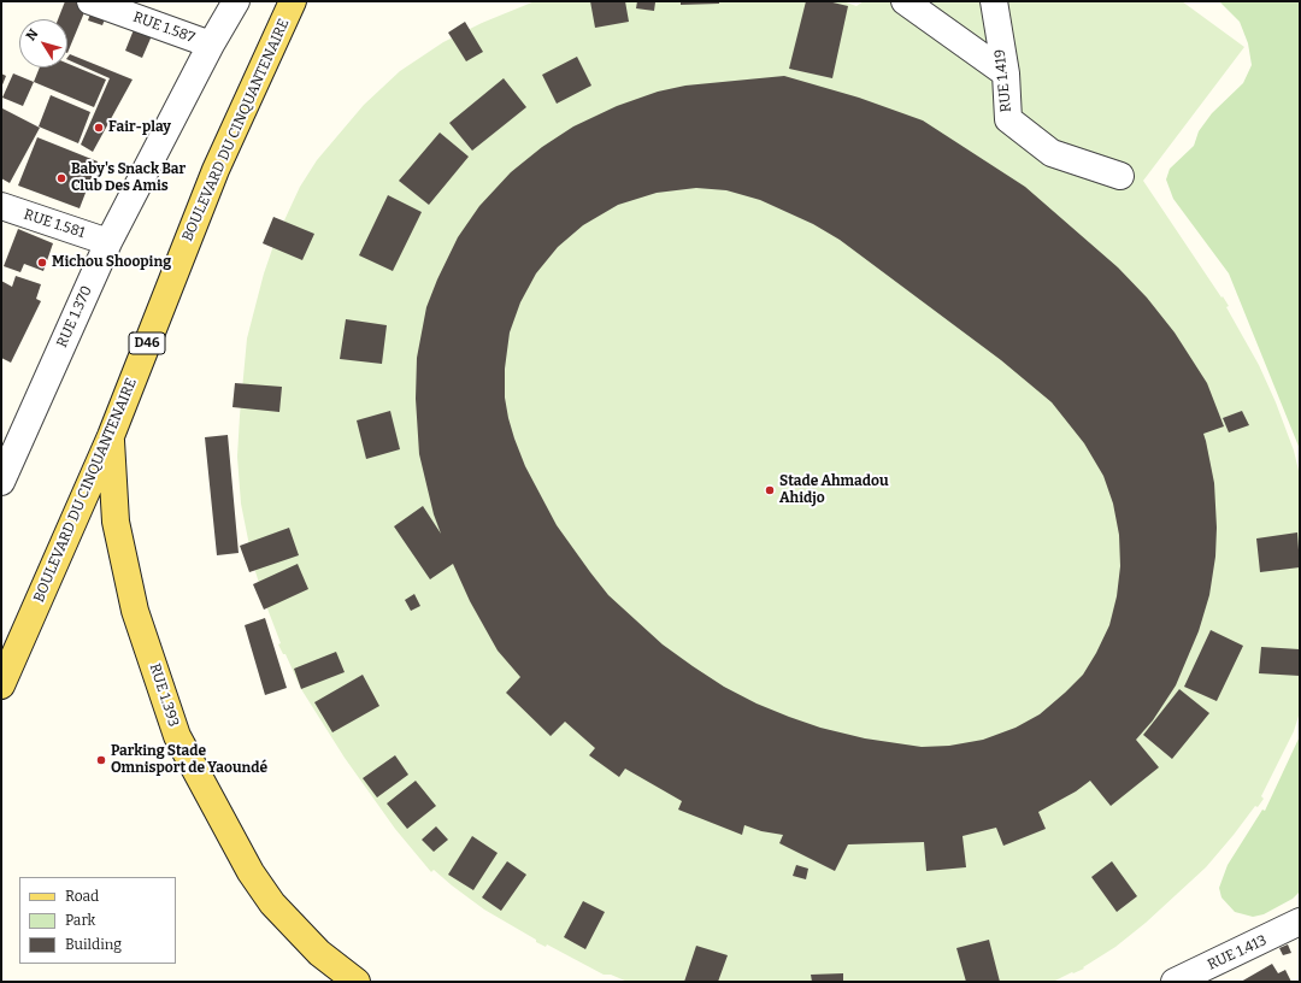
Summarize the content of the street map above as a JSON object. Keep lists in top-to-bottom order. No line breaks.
{"streets":{"main road":["BOULEVARD DU CINQUANTENAIRE","D46","RUE 1.393"],"street":["RUE 1.587","RUE 1.419","RUE 1.581","RUE 1.370","RUE 1.413"]},"crossings":[["RUE 1.587","RUE 1.370"],["BOULEVARD DU CINQUANTENAIRE","RUE 1.393"],["RUE 1.581","RUE 1.370"]],"places":["Fair-play","Baby's Snack Bar Club Des Amis","Michou Shooping","Stade Ahmadou Ahidjo","Parking Stade Omnisport de Yaoundé"],"legend":["Road","Park","Building"],"north":"top left"}
